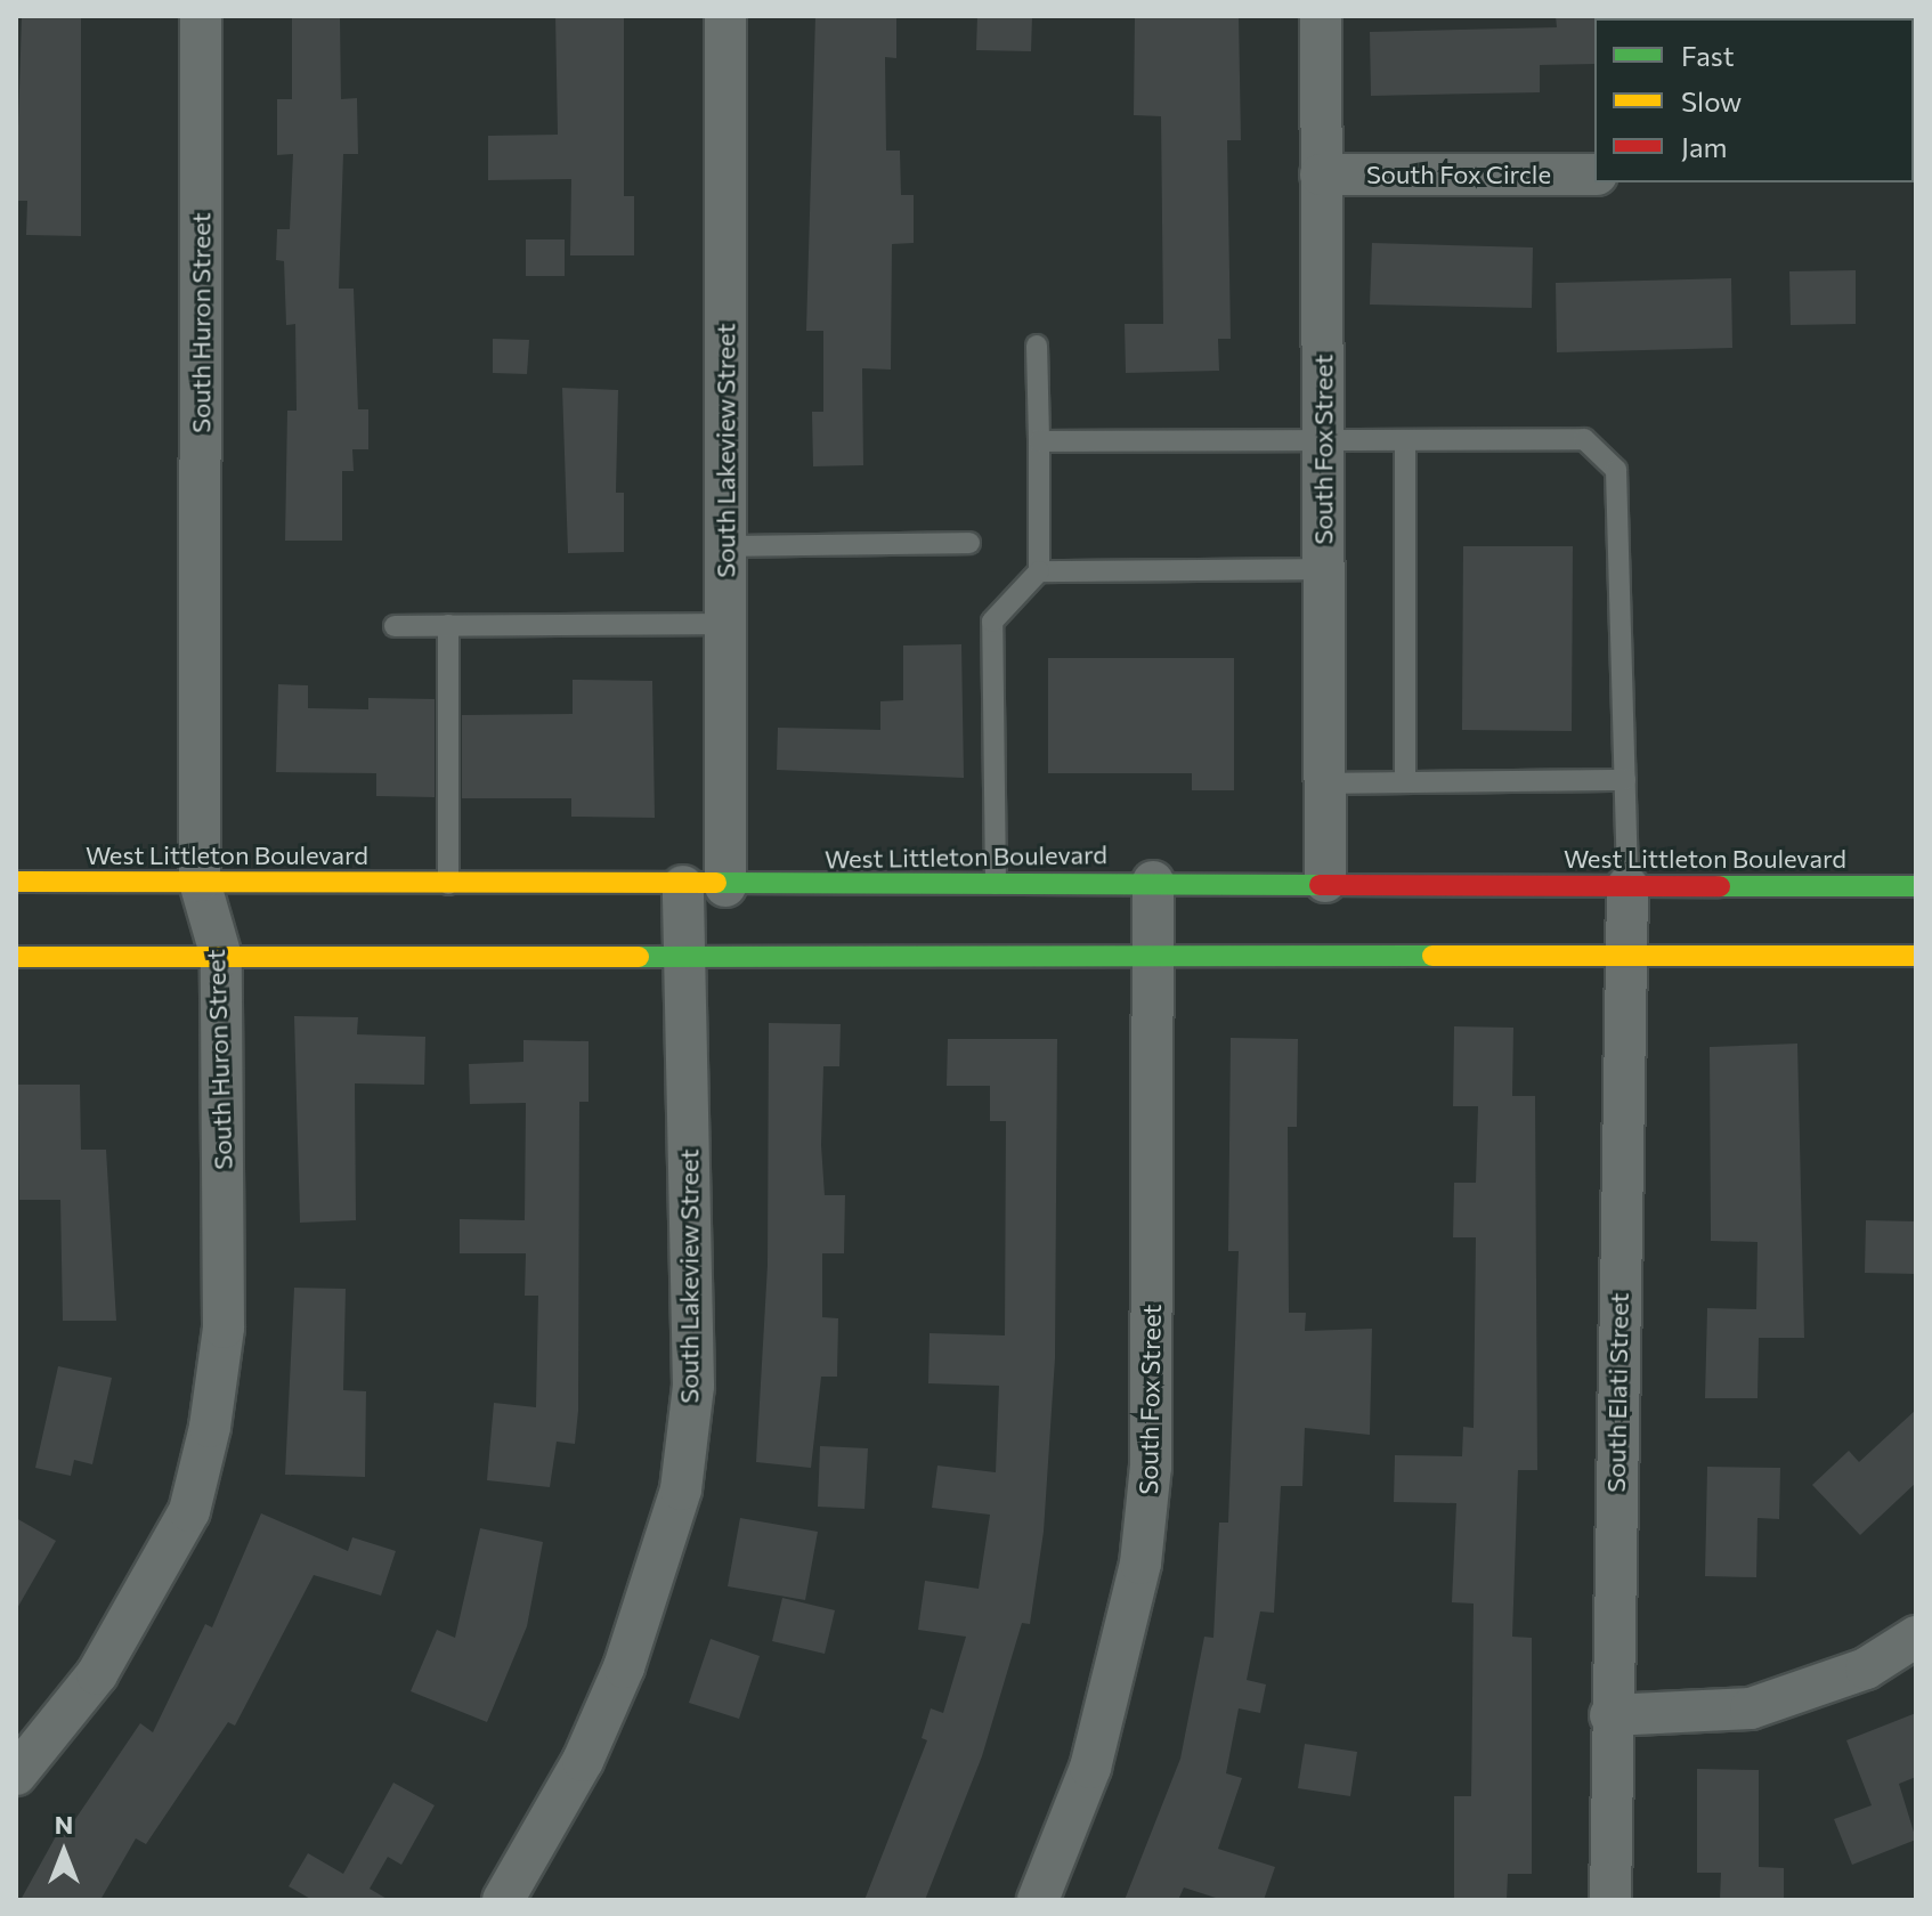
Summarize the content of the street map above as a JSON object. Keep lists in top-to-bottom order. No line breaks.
{"streets":{"main road":["West Littleton Boulevard"],"street":["South Fox Circle","South Huron Street","South Fox Street","South Lakeview Street","South Elati Street"]},"crossings":[["South Fox Circle","South Fox Street"],["South Huron Street","West Littleton Boulevard"],["South Fox Street","West Littleton Boulevard"],["South Lakeview Street","West Littleton Boulevard"],["West Littleton Boulevard","South Elati Street"]],"legend":["Fast","Slow","Jam"],"north":"top"}
